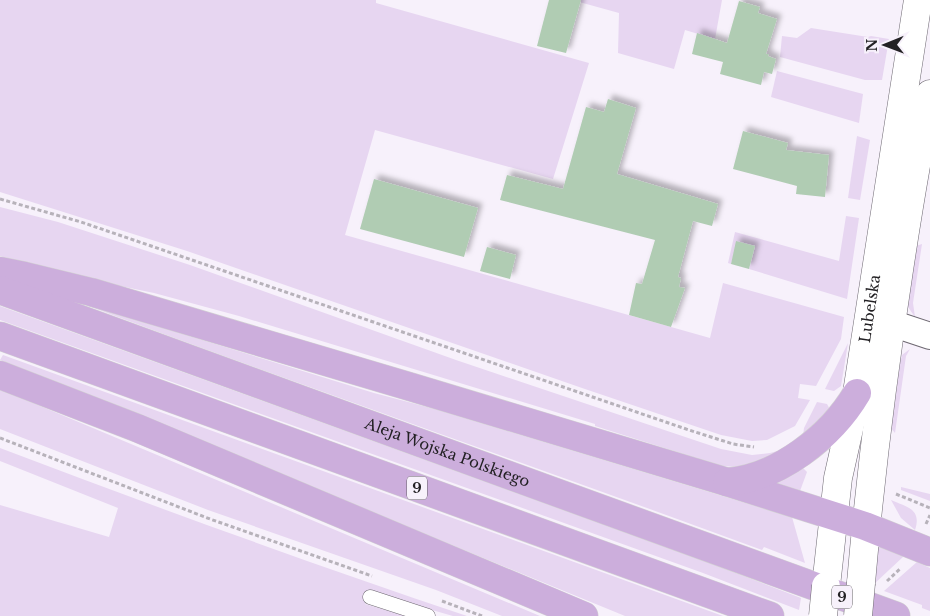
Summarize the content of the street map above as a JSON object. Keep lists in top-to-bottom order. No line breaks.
{"streets":{"main road":["Aleja Wojska Polskiego","9"],"street":["Lubelska"]},"north":"left"}
